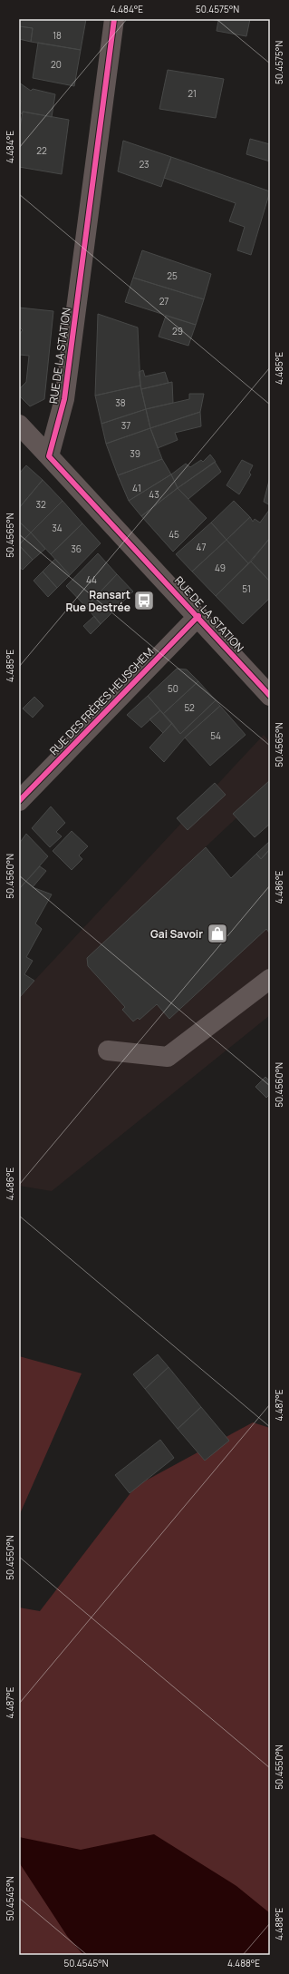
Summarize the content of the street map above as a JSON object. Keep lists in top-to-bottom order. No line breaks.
{"streets":{"street":["RUE DE LA STATION","RUE DES FRÈRES HEUSGHEM"]},"crossings":[["RUE DE LA STATION","RUE DES FRÈRES HEUSGHEM"]],"places":{"bus stop":["Ransart Rue Destrée"],"shop":["Gai Savoir"]},"house_numbers":["18","20","21","22","23","25","27","29","38","37","39","41","43","32","34","45","47","36","49","44","51","50","52","54"],"coordinates":["4.484°E","50.4575°N","4.485°E","50.4565°N","50.4560°N","4.486°E","4.487°E","50.4550°N","50.4545°N","4.488°E"]}
